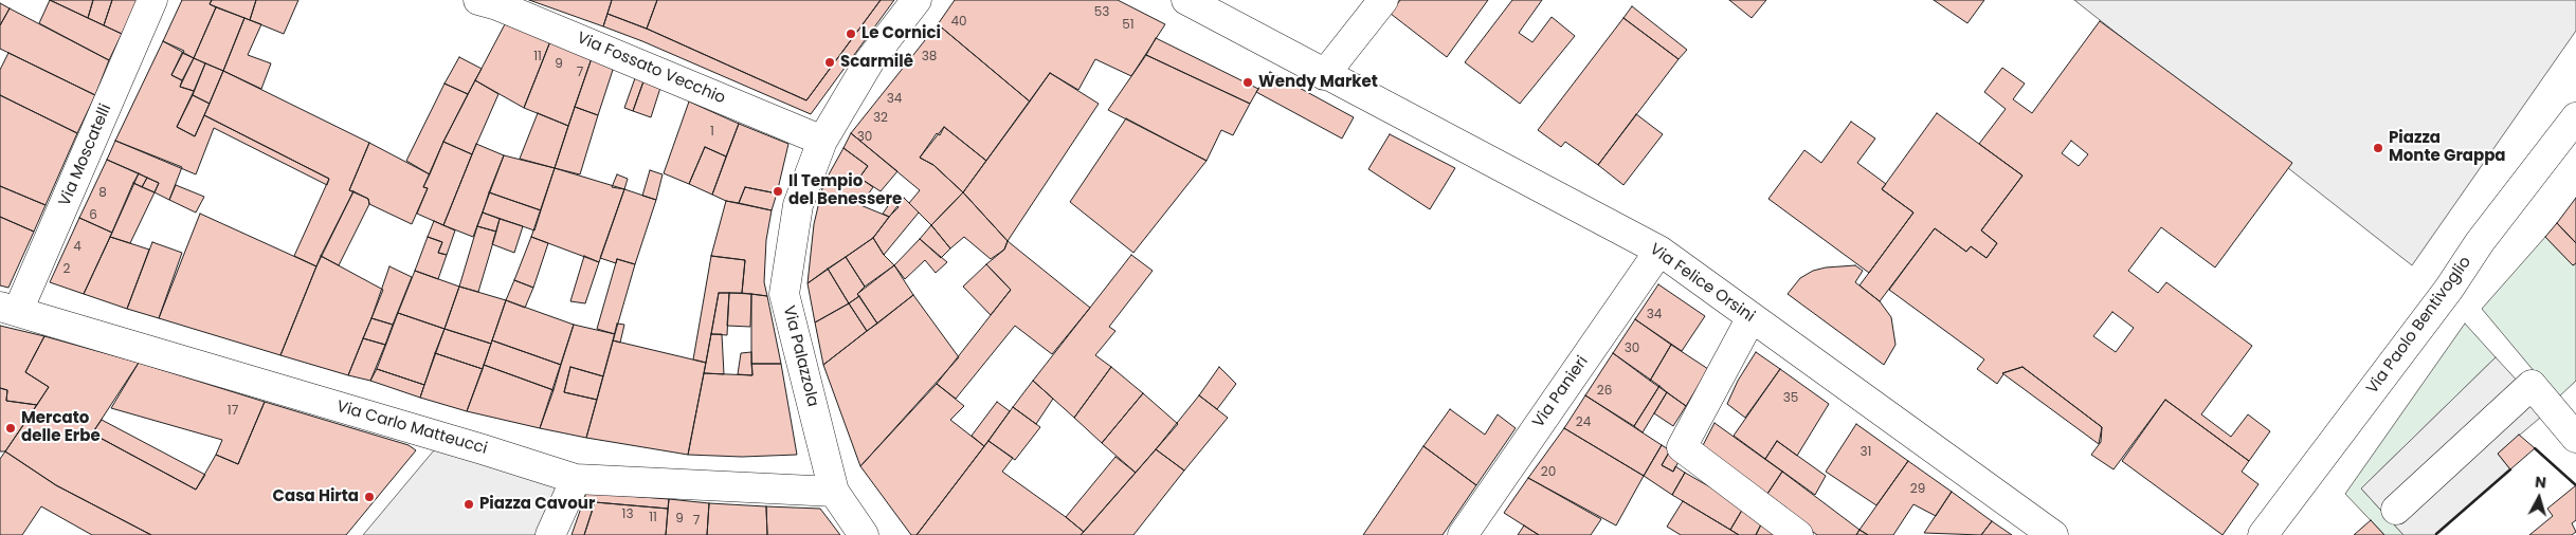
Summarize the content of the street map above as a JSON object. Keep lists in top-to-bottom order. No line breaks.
{"streets":{"street":["Via Fossato Vecchio","Via Moscatelli","Via Felice Orsini","Via Paolo Bentivoglio","Via Palazzola","Via Panieri","Via Carlo Matteucci"]},"crossings":[["Via Fossato Vecchio","Via Palazzola"],["Via Moscatelli","Via Carlo Matteucci"],["Via Felice Orsini","Via Panieri"],["Via Palazzola","Via Carlo Matteucci"]],"places":["Le Cornici","Scarmilê","Wendy Market","Piazza Monte Grappa","Il Tempio del Benessere","Mercato delle Erbe","Casa Hirta","Piazza Cavour"],"house_numbers":["53","40","51","11","38","9","7","34","32","1","30","8","6","4","2","34","30","26","35","17","24","31","20","29","13","11","9","7"],"north":"top"}
